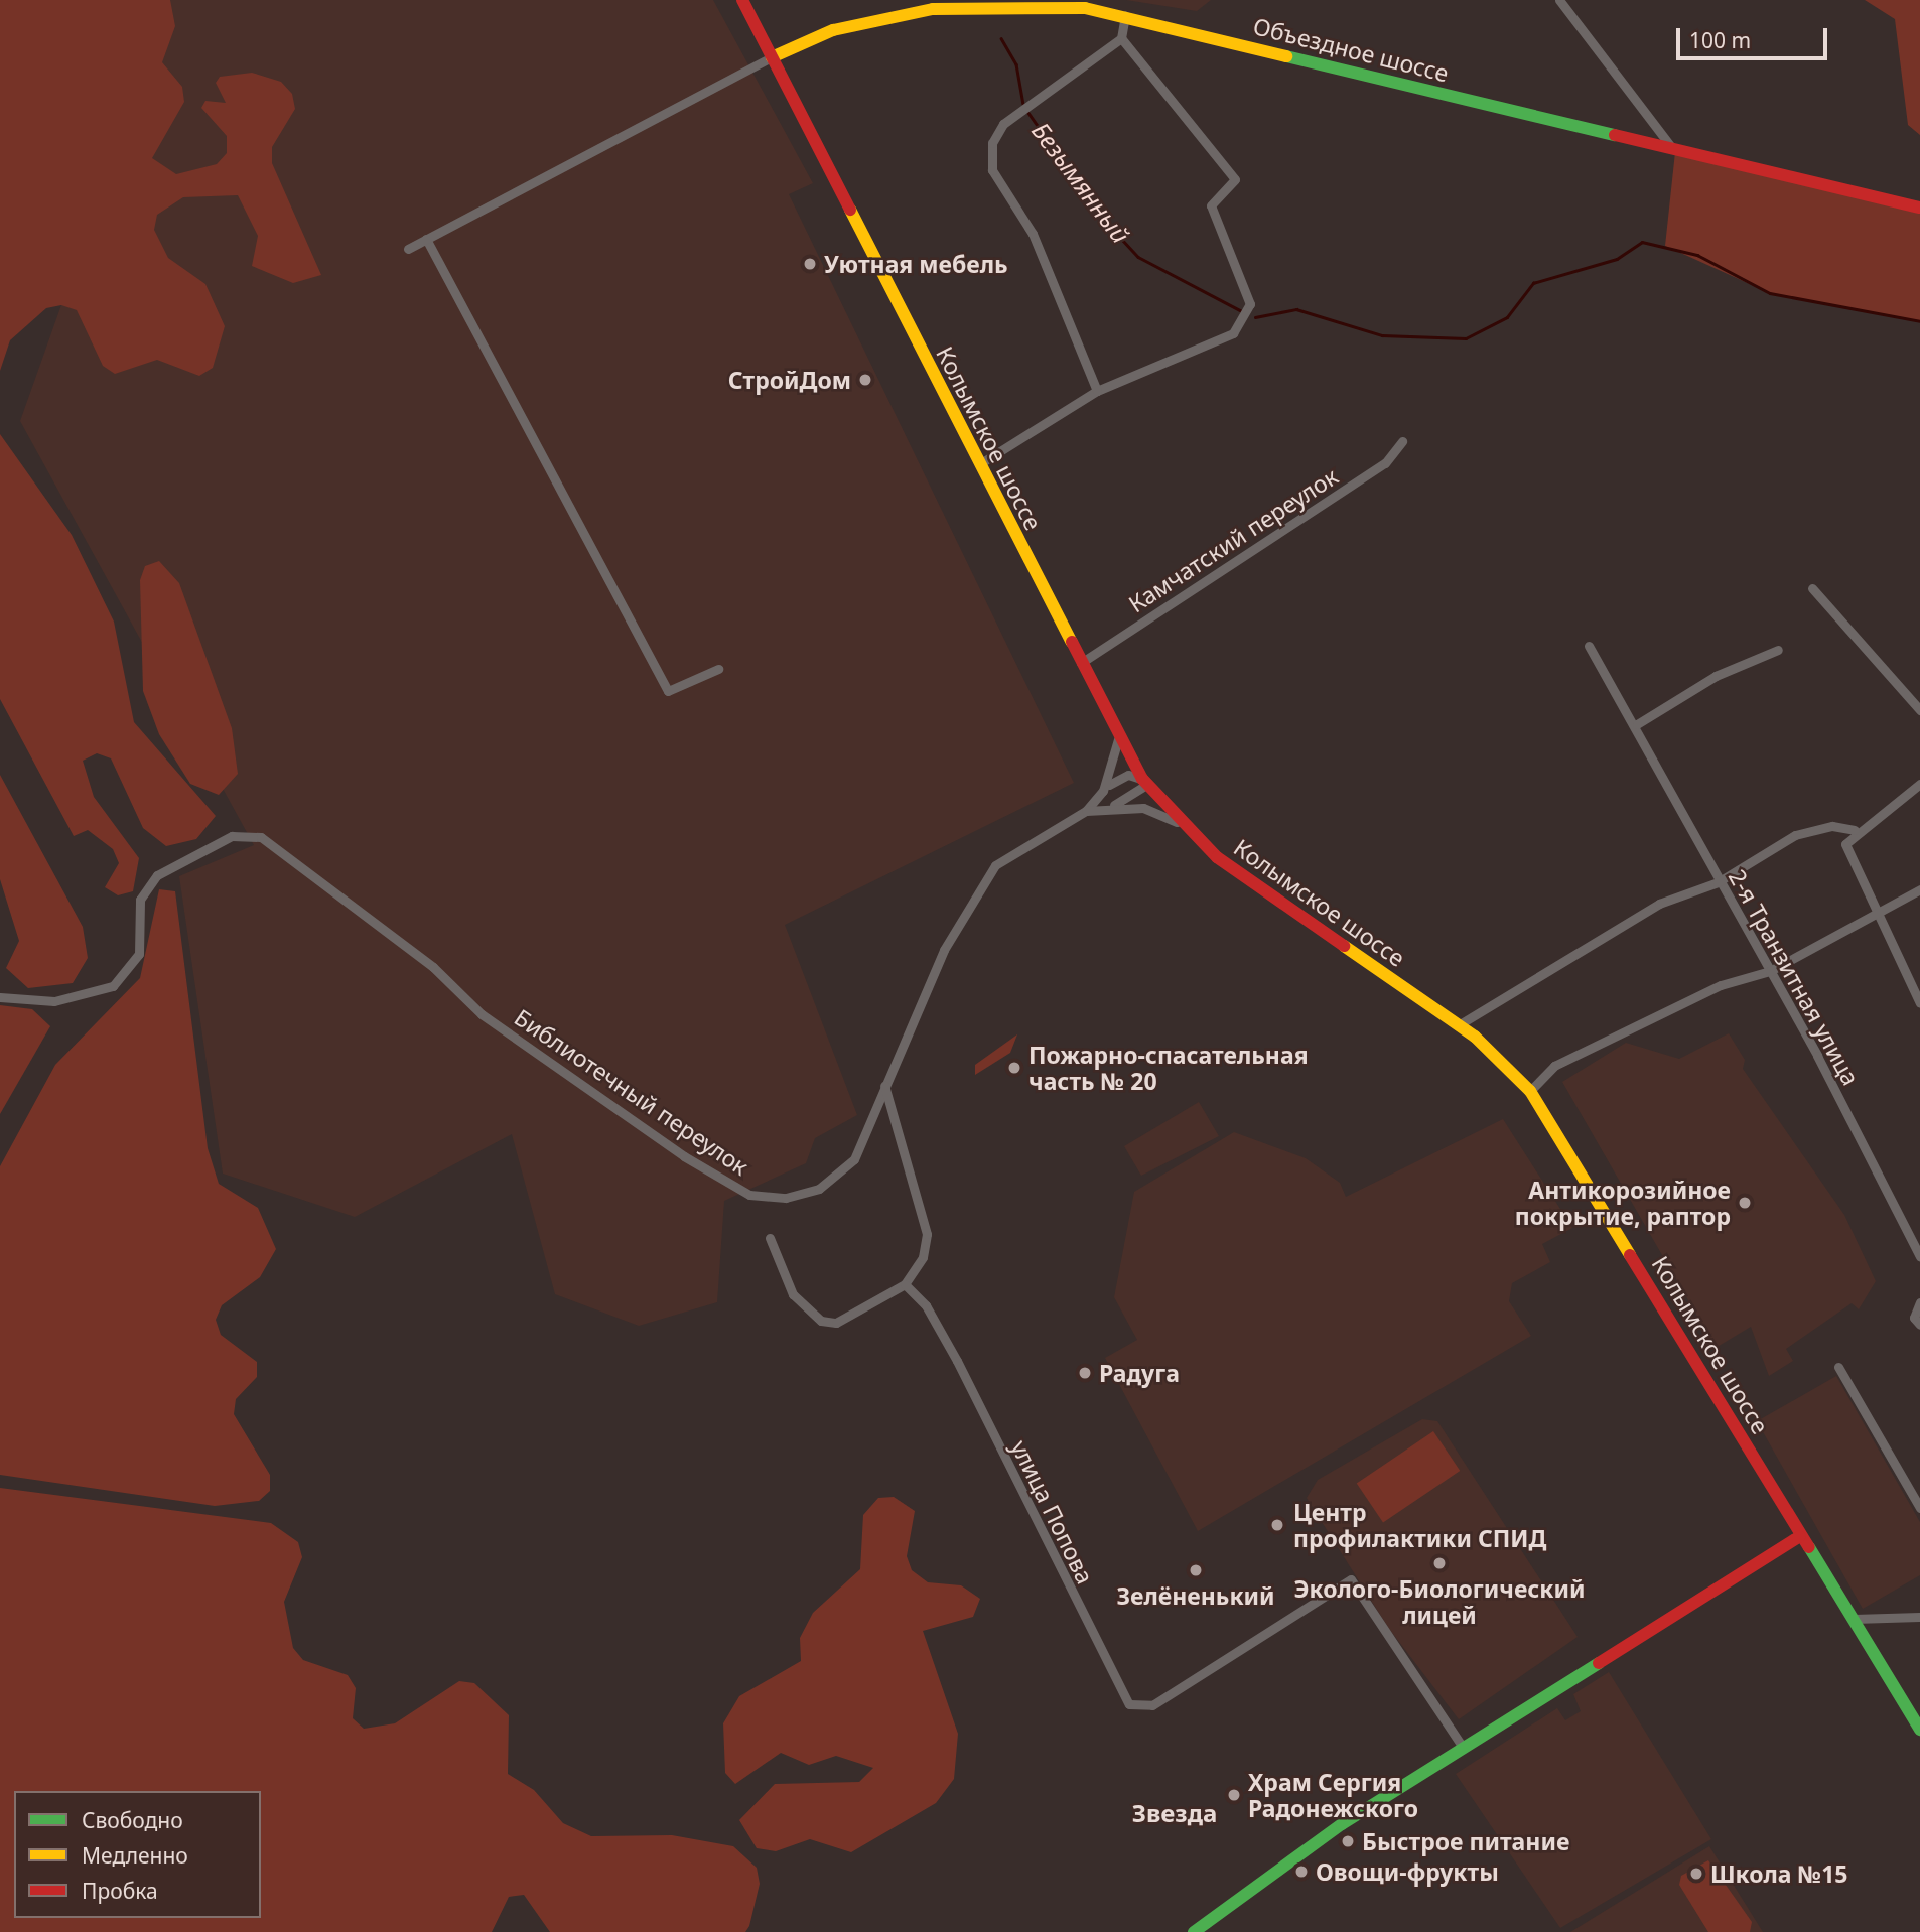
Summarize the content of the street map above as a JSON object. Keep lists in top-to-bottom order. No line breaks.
{"streets":{"main road":["Объездное шоссе","Колымское шоссе"],"street":["Камчатский переулок","2-я Транзитная улица","Библиотечный переулок","улица Попова"]},"crossings":[["Объездное шоссе","Колымское шоссе"],["Колымское шоссе","Камчатский переулок"],["Колымское шоссе","Библиотечный переулок"]],"districts":["Звезда"],"water":["Безымянный"],"places":["Уютная мебель","СтройДом","Пожарно-спасательная часть № 20","Антикорозийное покрытие, раптор","Радуга","Центр профилактики СПИД","Эколого-Биологический лицей","Зелёненький","Храм Сергия Радонежского","Быстрое питание","Овощи-фрукты","Школа №15"],"legend":["Свободно","Медленно","Пробка"],"scale_bar":"100 m"}
